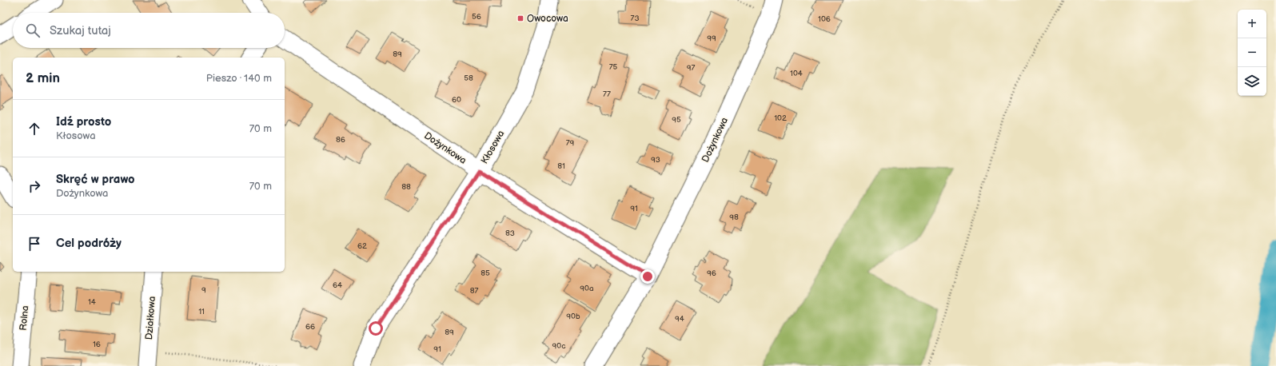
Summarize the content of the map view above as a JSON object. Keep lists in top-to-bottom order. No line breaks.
{"streets":{"street":["Dożynkowa","Kłosowa","Rolna","Działkowa"]},"crossings":[["Dożynkowa","Kłosowa"]],"places":{"transit":["Owocowa"]},"house_numbers":["56","73","106","99","89","75","97","104","58","77","60","102","95","86","79","93","81","88","91","98","83","62","85","96","64","90a","9","87","14","11","90b","94","66","89","16","90c","91"],"page":{"map_buttons":["+","−"],"search":"Szukaj tutaj","heading":["2 min","Pieszo · 140 m"],"list":[["Idź prosto","Kłosowa","70 m"],["Skręć w prawo","Dożynkowa","70 m"],"Cel podróży"]}}
